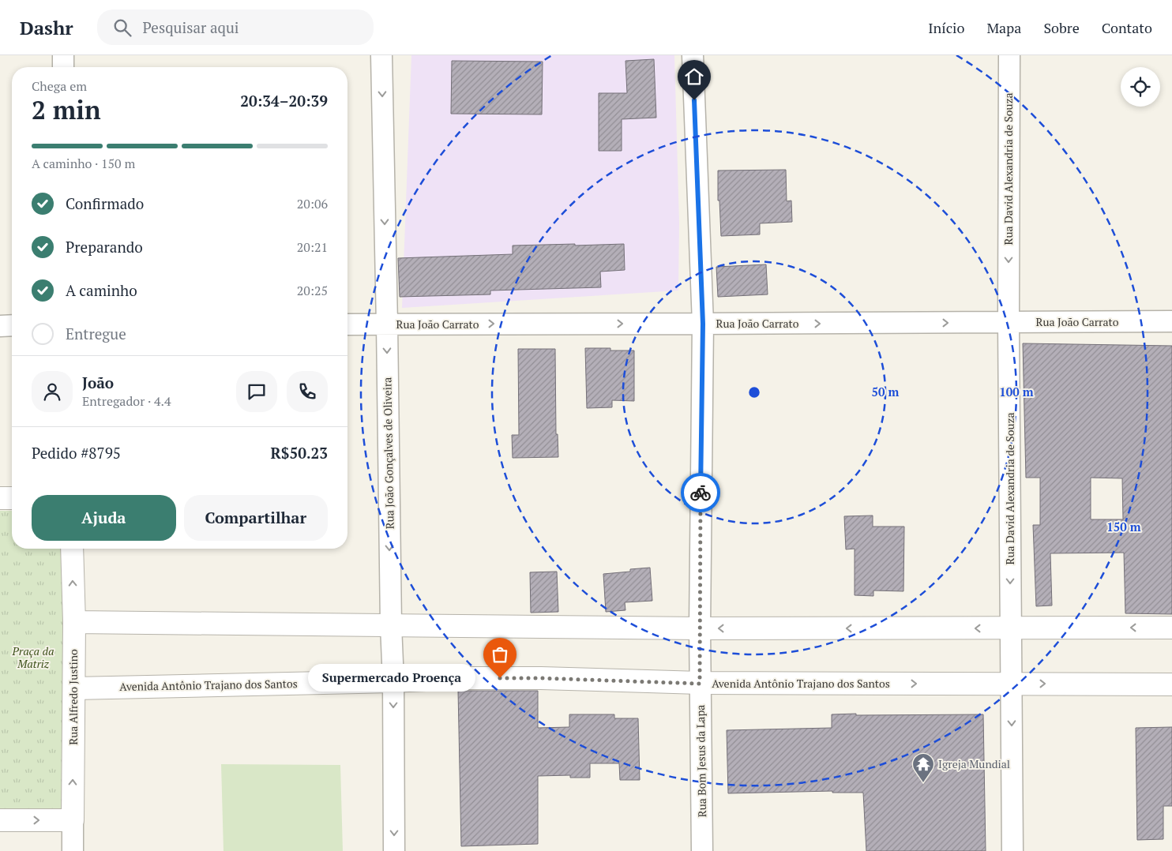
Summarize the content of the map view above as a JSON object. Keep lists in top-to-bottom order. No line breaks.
{"streets":{"main road":["Avenida Antônio Trajano dos Santos","Rua Alfredo Justino"],"street":["Rua David Alexandria de Souza","Rua João Carrato","Rua João Gonçalves de Oliveira","Rua Bom Jesus da Lapa"]},"crossings":[["Rua David Alexandria de Souza","Rua João Carrato"],["Rua David Alexandria de Souza","Avenida Antônio Trajano dos Santos"],["Rua João Carrato","Rua João Gonçalves de Oliveira"],["Rua João Carrato","Rua Bom Jesus da Lapa"],["Rua João Gonçalves de Oliveira","Avenida Antônio Trajano dos Santos"],["Avenida Antônio Trajano dos Santos","Rua Alfredo Justino"],["Avenida Antônio Trajano dos Santos","Rua Bom Jesus da Lapa"]],"one_way":["Rua David Alexandria de Souza","Rua João Carrato","Rua João Gonçalves de Oliveira","Rua Alfredo Justino"],"parks":["Praça da Matriz"],"places":{"other":["Supermercado Proença"],"temple":["Igreja Mundial"]},"page":{"header":"Dashr","search":"Pesquisar aqui","nav":["Início","Mapa","Sobre","Contato"],"heading":["2 min","Chega em","20:34–20:39"],"panel":["João","Entregador · 4.4","Pedido #8795","R$50.23"],"bar":"A caminho · 150 m","list":[["Confirmado","20:06"],["Preparando","20:21"],["A caminho","20:25"],"Entregue"],"buttons":["Ajuda","Compartilhar"],"bubble":"Supermercado Proença"},"rings":["50 m","100 m","150 m"]}
